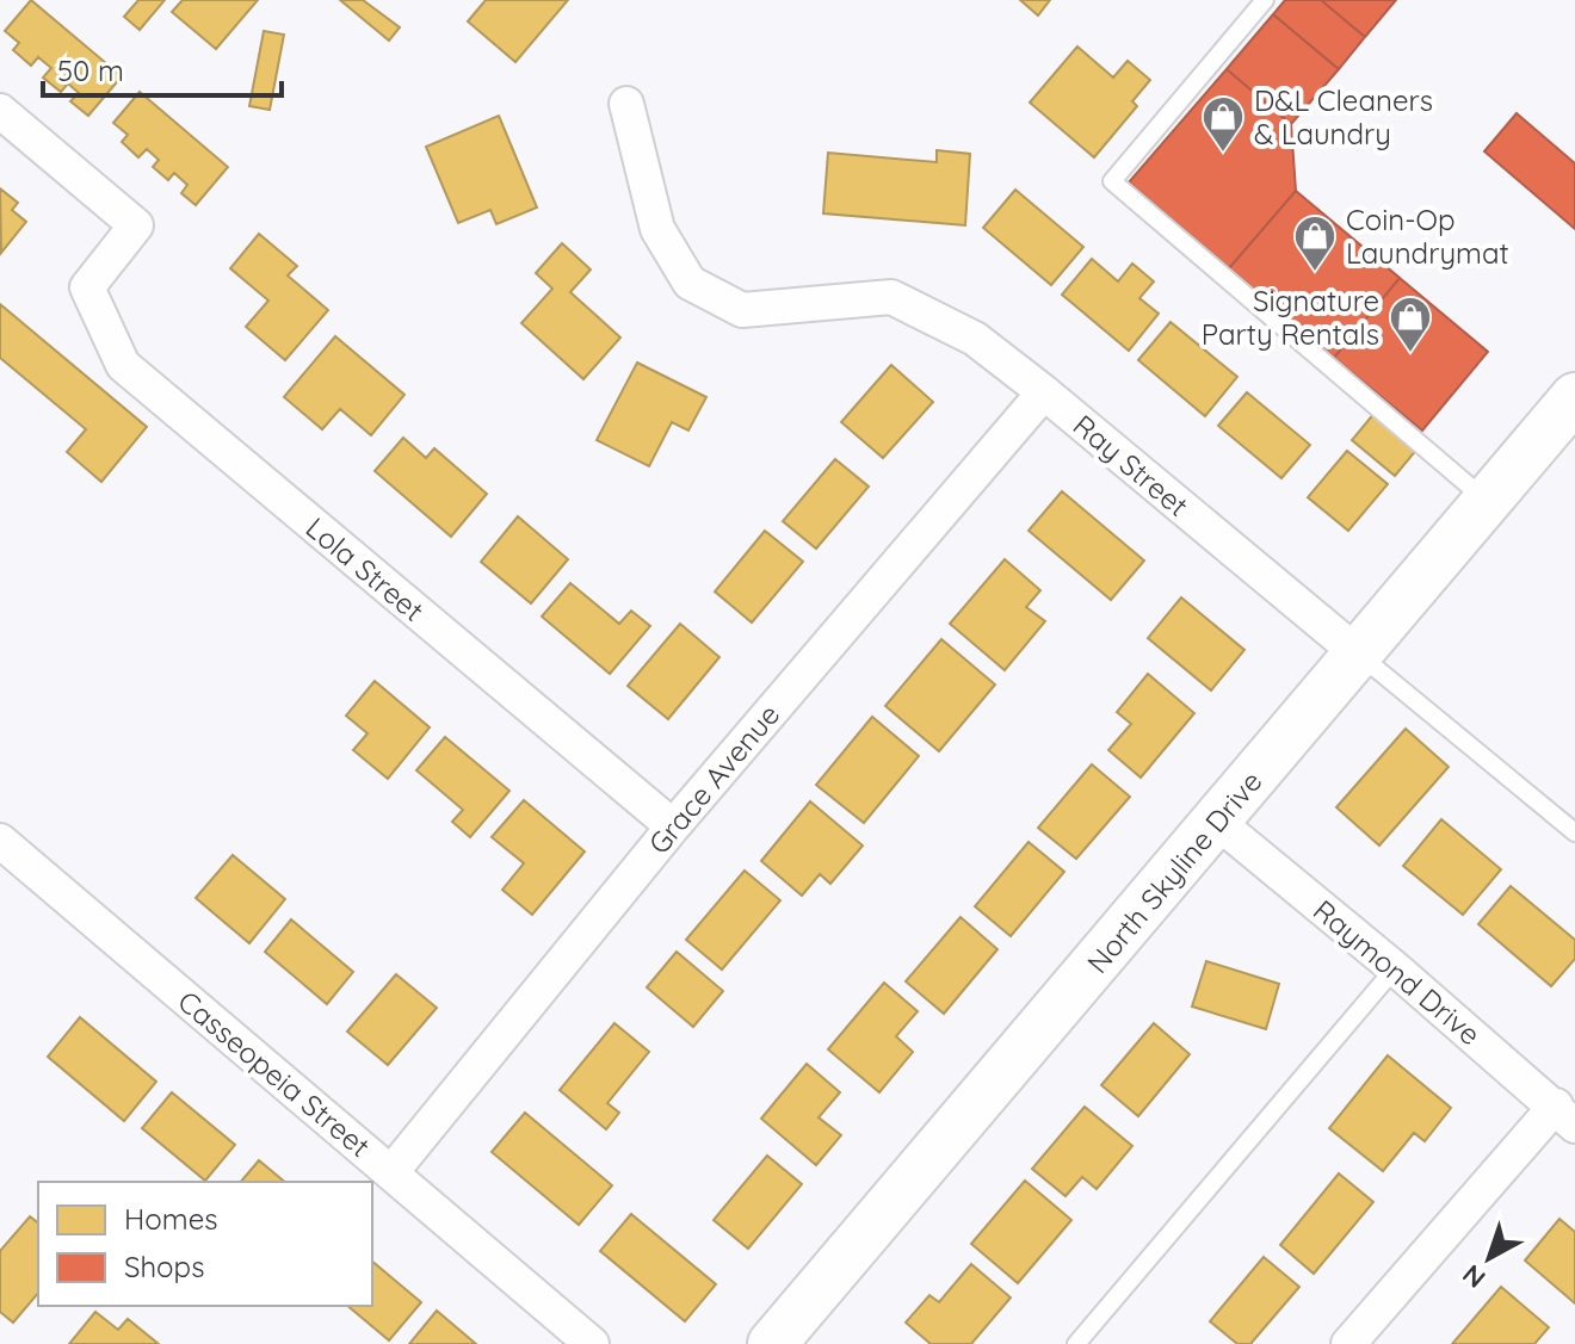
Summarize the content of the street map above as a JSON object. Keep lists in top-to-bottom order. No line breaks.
{"streets":{"main road":["North Skyline Drive"],"street":["Ray Street","Lola Street","Grace Avenue","Raymond Drive","Casseopeia Street"]},"crossings":[["Ray Street","Grace Avenue"],["Ray Street","North Skyline Drive"],["Lola Street","Grace Avenue"],["Grace Avenue","Casseopeia Street"],["North Skyline Drive","Raymond Drive"]],"places":{"shop":["D&L Cleaners & Laundry","Coin-Op Laundrymat","Signature Party Rentals"]},"legend":["Homes","Shops"],"scale_bar":"50 m","north":"bottom left"}
